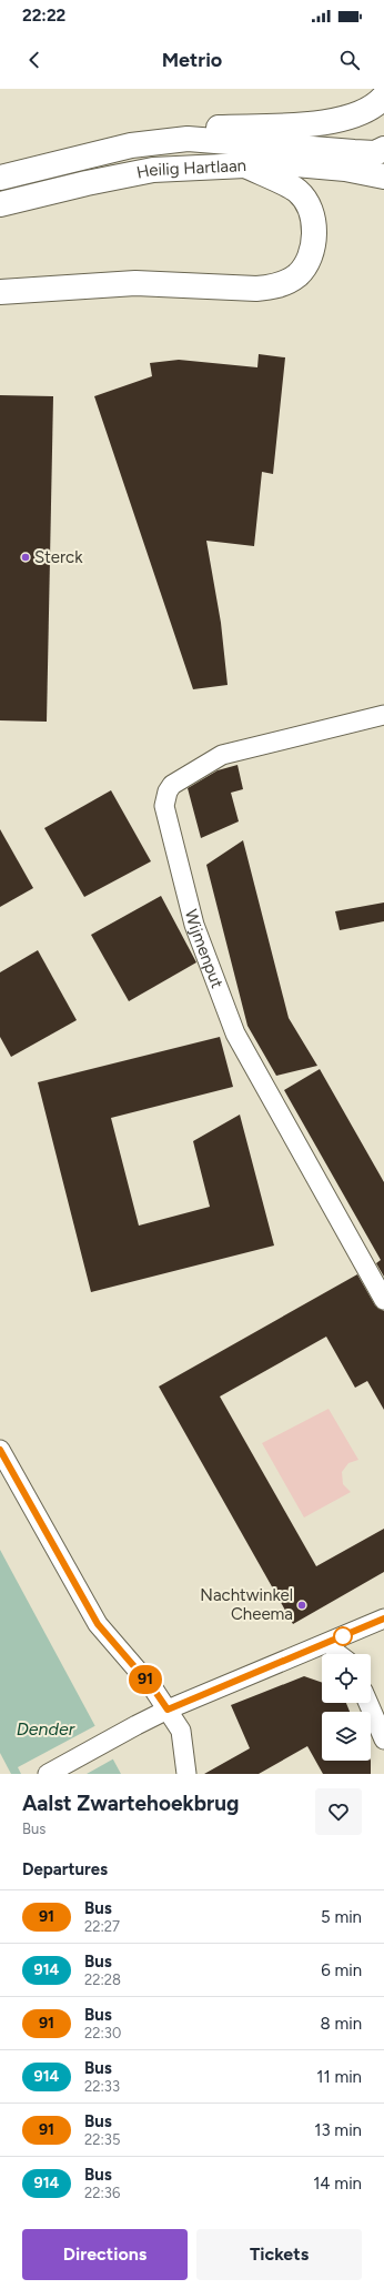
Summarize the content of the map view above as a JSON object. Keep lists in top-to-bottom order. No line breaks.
{"streets":{"main road":["Heilig Hartlaan"],"street":["Wijmenput"]},"water":["Dender"],"places":["Sterck","Nachtwinkel Cheema"],"lines":["bus line 91"],"page":{"status":"22:22","header":"Metrio","on_map":"91","heading":[["Aalst Zwartehoekbrug","Bus"],"Departures"],"list":[{"mark":"91","name":"Bus","note":"22:27","value":"5 min"},{"mark":"914","name":"Bus","note":"22:28","value":"6 min"},{"mark":"91","name":"Bus","note":"22:30","value":"8 min"},{"mark":"914","name":"Bus","note":"22:33","value":"11 min"},{"mark":"91","name":"Bus","note":"22:35","value":"13 min"},{"mark":"914","name":"Bus","note":"22:36","value":"14 min"}],"buttons":["Directions","Tickets"]}}
